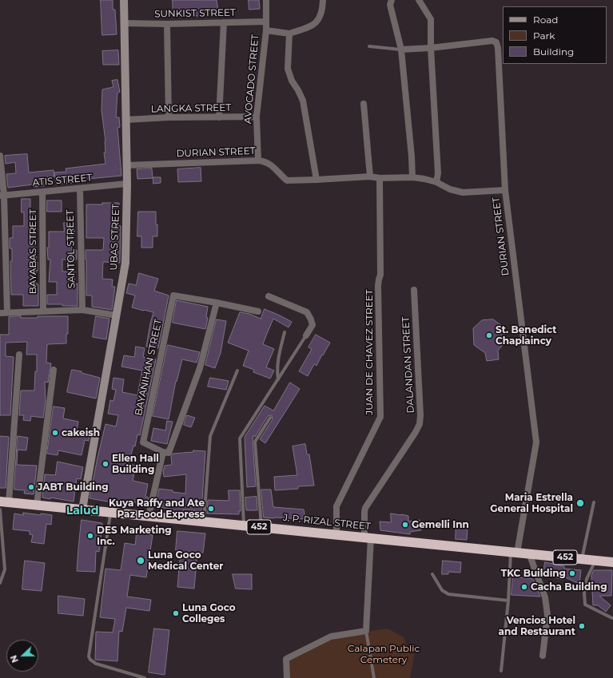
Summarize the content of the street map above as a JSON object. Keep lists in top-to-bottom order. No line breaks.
{"streets":{"highway":["J. P. RIZAL STREET","452"],"street":["SUNKIST STREET","AVOCADO STREET","LANGKA STREET","DURIAN STREET","ATIS STREET","UBAS STREET","SANTOL STREET","BAYABAS STREET","JUAN DE CHAVEZ STREET","DALANDAN STREET","BAYANIHAN STREET"]},"crossings":[["SUNKIST STREET","AVOCADO STREET"],["SUNKIST STREET","UBAS STREET"],["AVOCADO STREET","LANGKA STREET"],["AVOCADO STREET","DURIAN STREET"],["LANGKA STREET","UBAS STREET"],["DURIAN STREET","UBAS STREET"],["DURIAN STREET","JUAN DE CHAVEZ STREET"],["DURIAN STREET","J. P. RIZAL STREET"],["ATIS STREET","UBAS STREET"],["ATIS STREET","SANTOL STREET"],["ATIS STREET","BAYABAS STREET"],["UBAS STREET","J. P. RIZAL STREET"],["JUAN DE CHAVEZ STREET","J. P. RIZAL STREET"],["DALANDAN STREET","J. P. RIZAL STREET"]],"districts":["Lalud"],"parks":["Calapan Public Cemetery"],"places":["St. Benedict Chaplaincy","cakeish","Ellen Hall Building","JABT Building","Maria Estrella General Hospital","Kuya Raffy and Ate Paz Food Express","Gemelli Inn","DES Marketing Inc.","Luna Goco Medical Center","TKC Building","Cacha Building","Luna Goco Colleges","Vencios Hotel and Restaurant"],"legend":["Road","Park","Building"],"north":"left"}
